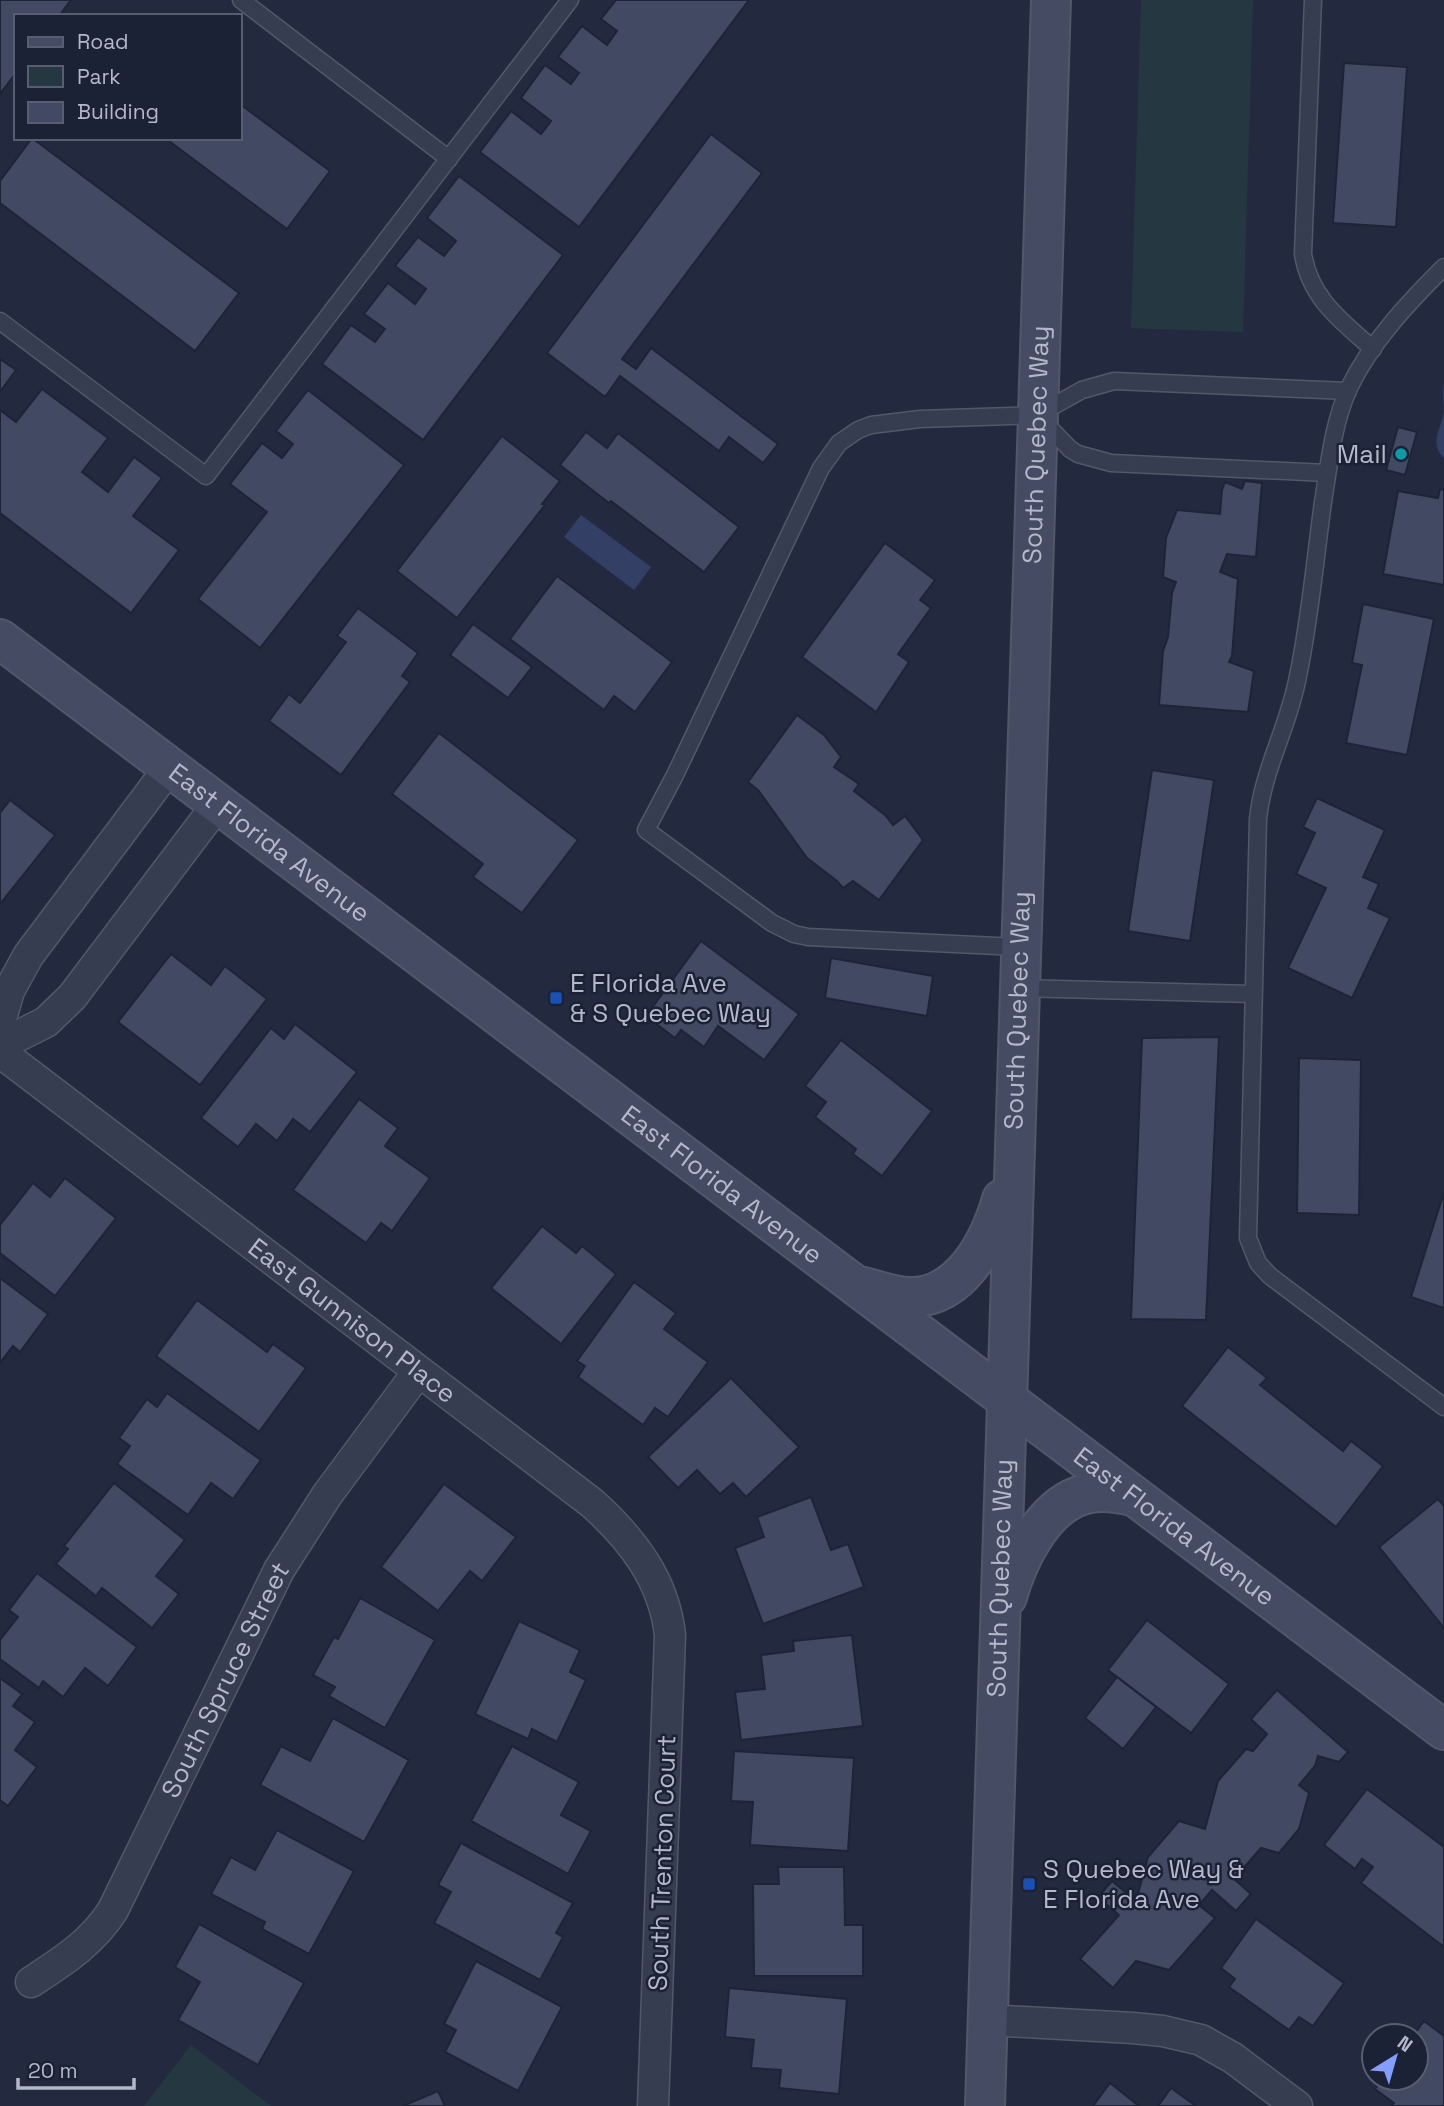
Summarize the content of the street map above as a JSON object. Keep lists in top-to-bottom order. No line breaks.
{"streets":{"street":["South Quebec Way","East Florida Avenue","East Gunnison Place","South Spruce Street","South Trenton Court"]},"crossings":[["South Quebec Way","East Florida Avenue"],["East Gunnison Place","South Spruce Street"],["East Gunnison Place","South Trenton Court"]],"places":{"other":["Mail"],"transit":["E Florida Ave & S Quebec Way","S Quebec Way & E Florida Ave"]},"legend":["Road","Park","Building"],"scale_bar":"20 m","north":"top right"}
